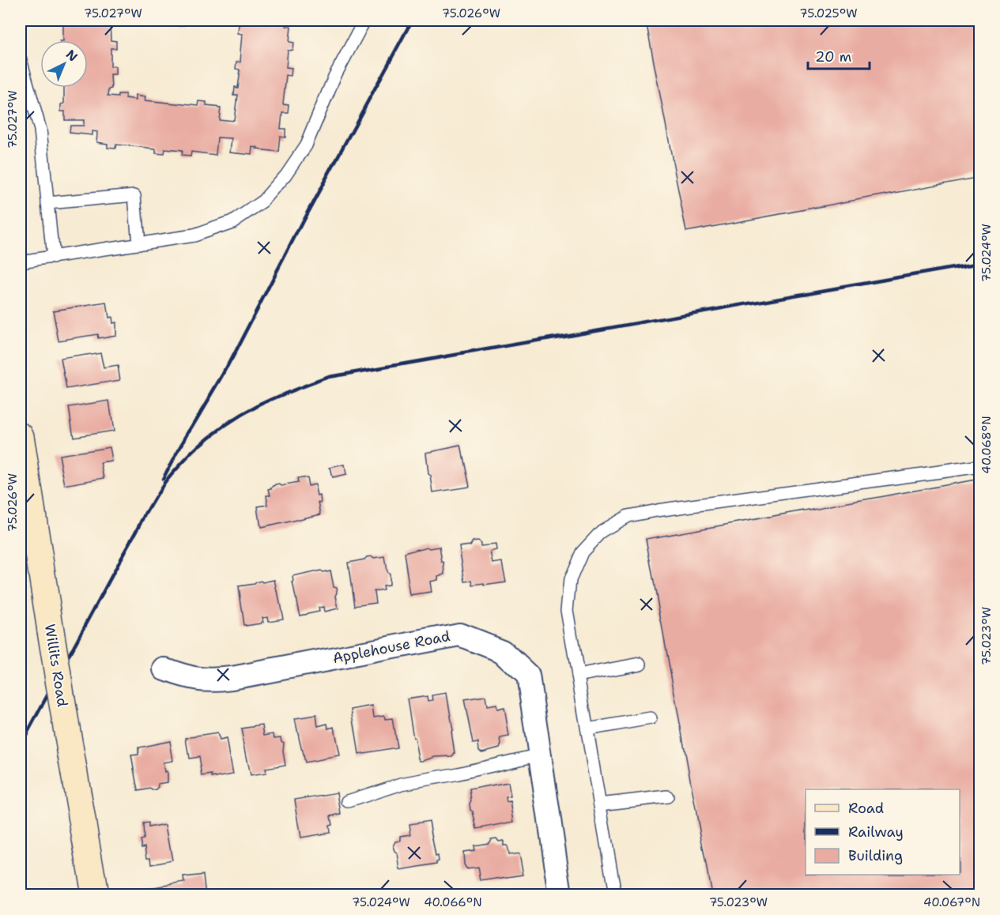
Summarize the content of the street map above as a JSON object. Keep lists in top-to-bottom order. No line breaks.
{"streets":{"street":["Applehouse Road","Willits Road"]},"legend":["Road","Railway","Building"],"scale_bar":"20 m","north":"top right","coordinates":["75.027°W","75.026°W","75.025°W","75.024°W","40.068°N","75.023°W","40.066°N","40.067°N"]}
